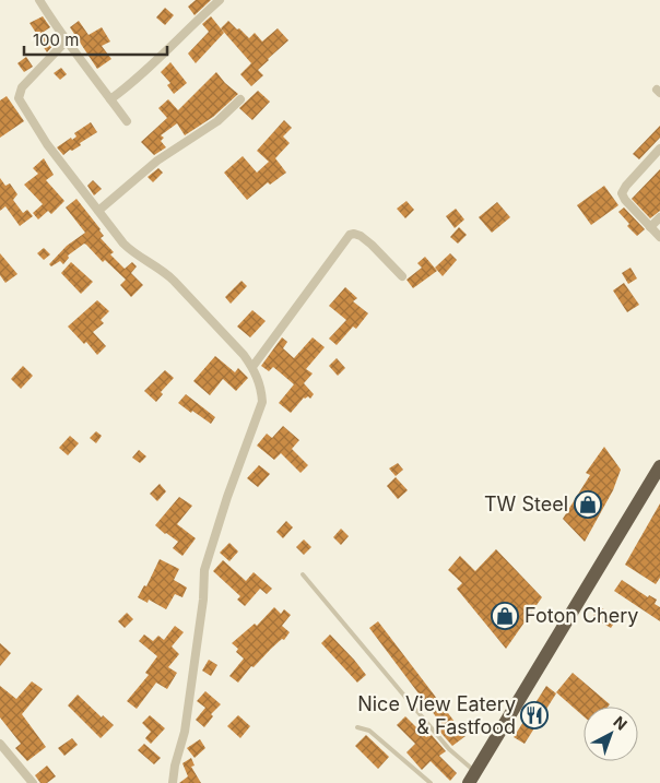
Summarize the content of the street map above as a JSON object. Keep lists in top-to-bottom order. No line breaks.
{"places":{"shop":["TW Steel","Foton Chery"],"restaurant":["Nice View Eatery & Fastfood"]},"scale_bar":"100 m","north":"top right"}
